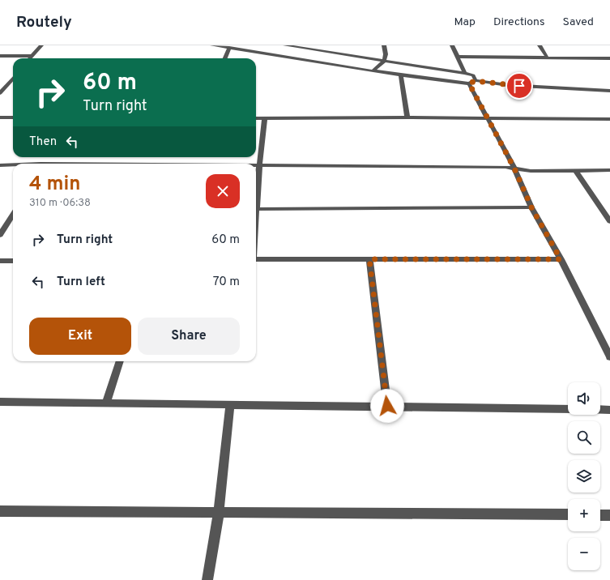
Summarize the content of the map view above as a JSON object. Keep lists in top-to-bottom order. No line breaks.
{"page":{"header":"Routely","nav":["Map","Directions","Saved"],"turn":["60 m","Turn right"],"then":"Then","heading":["4 min","310 m · 06:38"],"list":[{"name":"Turn right","value":"60 m"},{"name":"Turn left","value":"70 m"}],"buttons":["Exit","Share"],"map_buttons":["+","−"]}}
